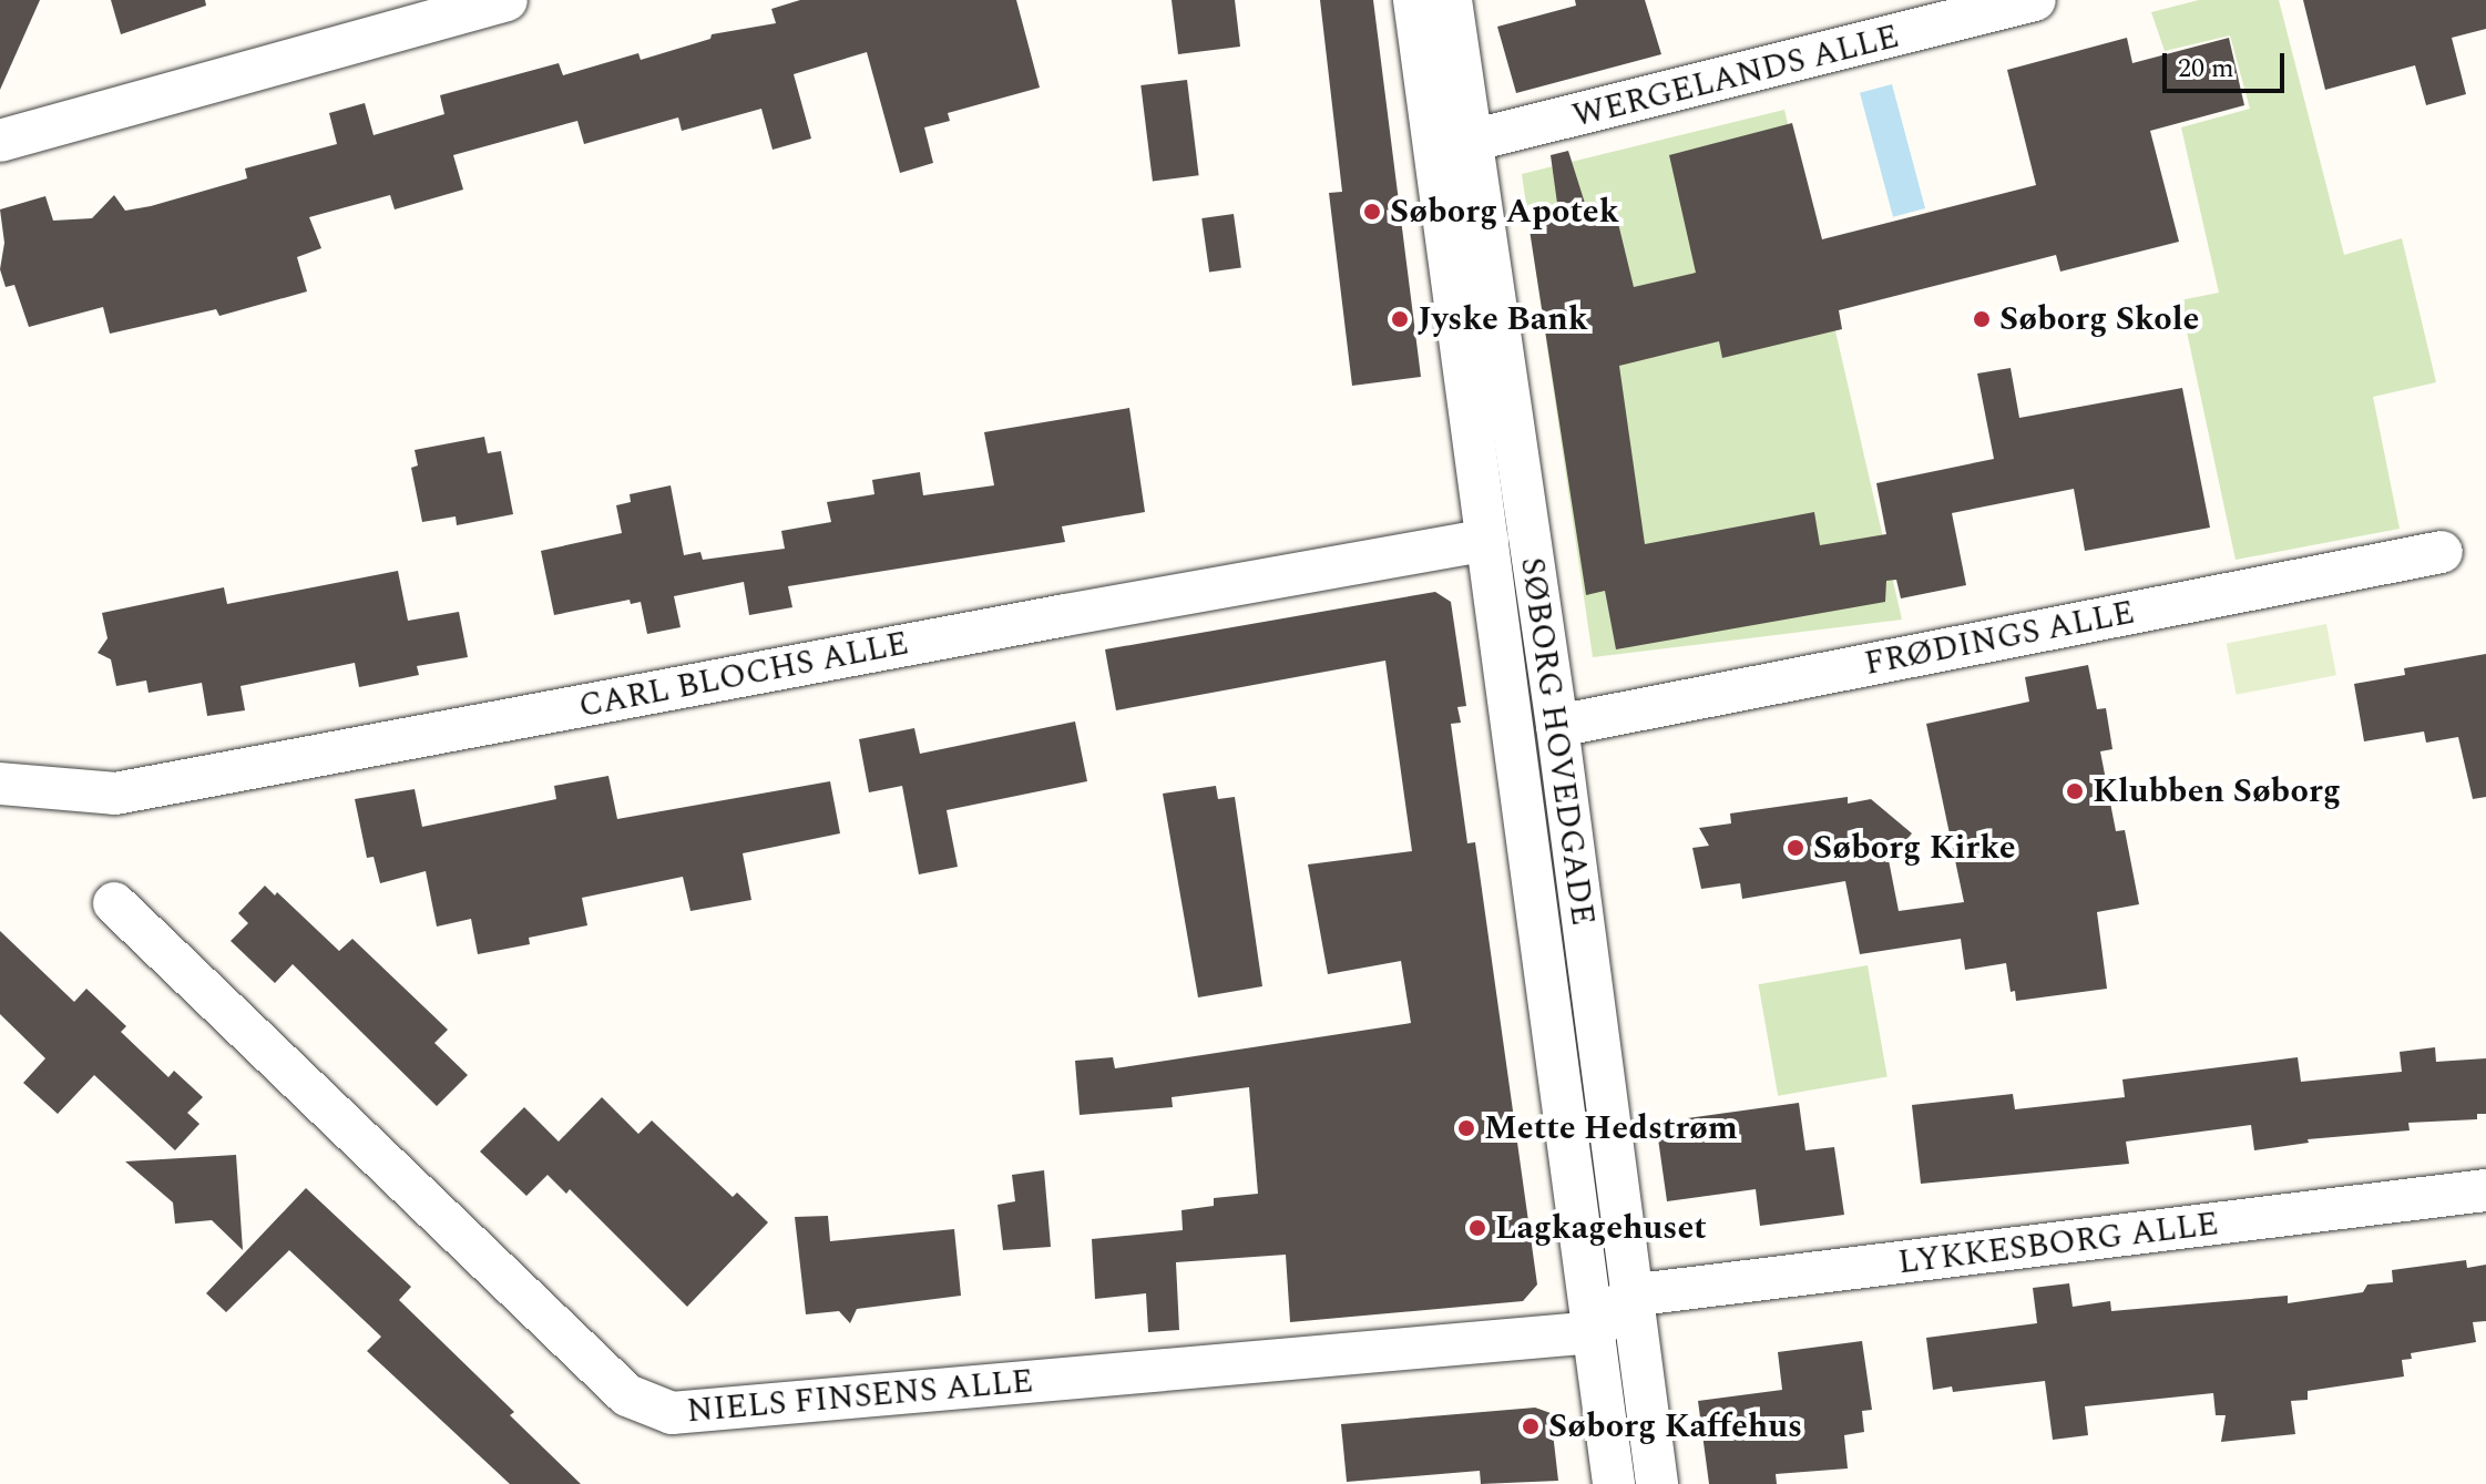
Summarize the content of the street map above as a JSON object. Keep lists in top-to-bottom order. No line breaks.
{"streets":{"street":["WERGELANDS ALLE","FRØDINGS ALLE","CARL BLOCHS ALLE","SØBORG HOVEDGADE","LYKKESBORG ALLE","NIELS FINSENS ALLE"]},"crossings":[["WERGELANDS ALLE","SØBORG HOVEDGADE"],["FRØDINGS ALLE","SØBORG HOVEDGADE"],["CARL BLOCHS ALLE","SØBORG HOVEDGADE"],["SØBORG HOVEDGADE","LYKKESBORG ALLE"],["SØBORG HOVEDGADE","NIELS FINSENS ALLE"]],"places":["Søborg Apotek","Jyske Bank","Søborg Skole","Klubben Søborg","Søborg Kirke","Mette Hedstrøm","Lagkagehuset","Søborg Kaffehus"],"scale_bar":"20 m"}
